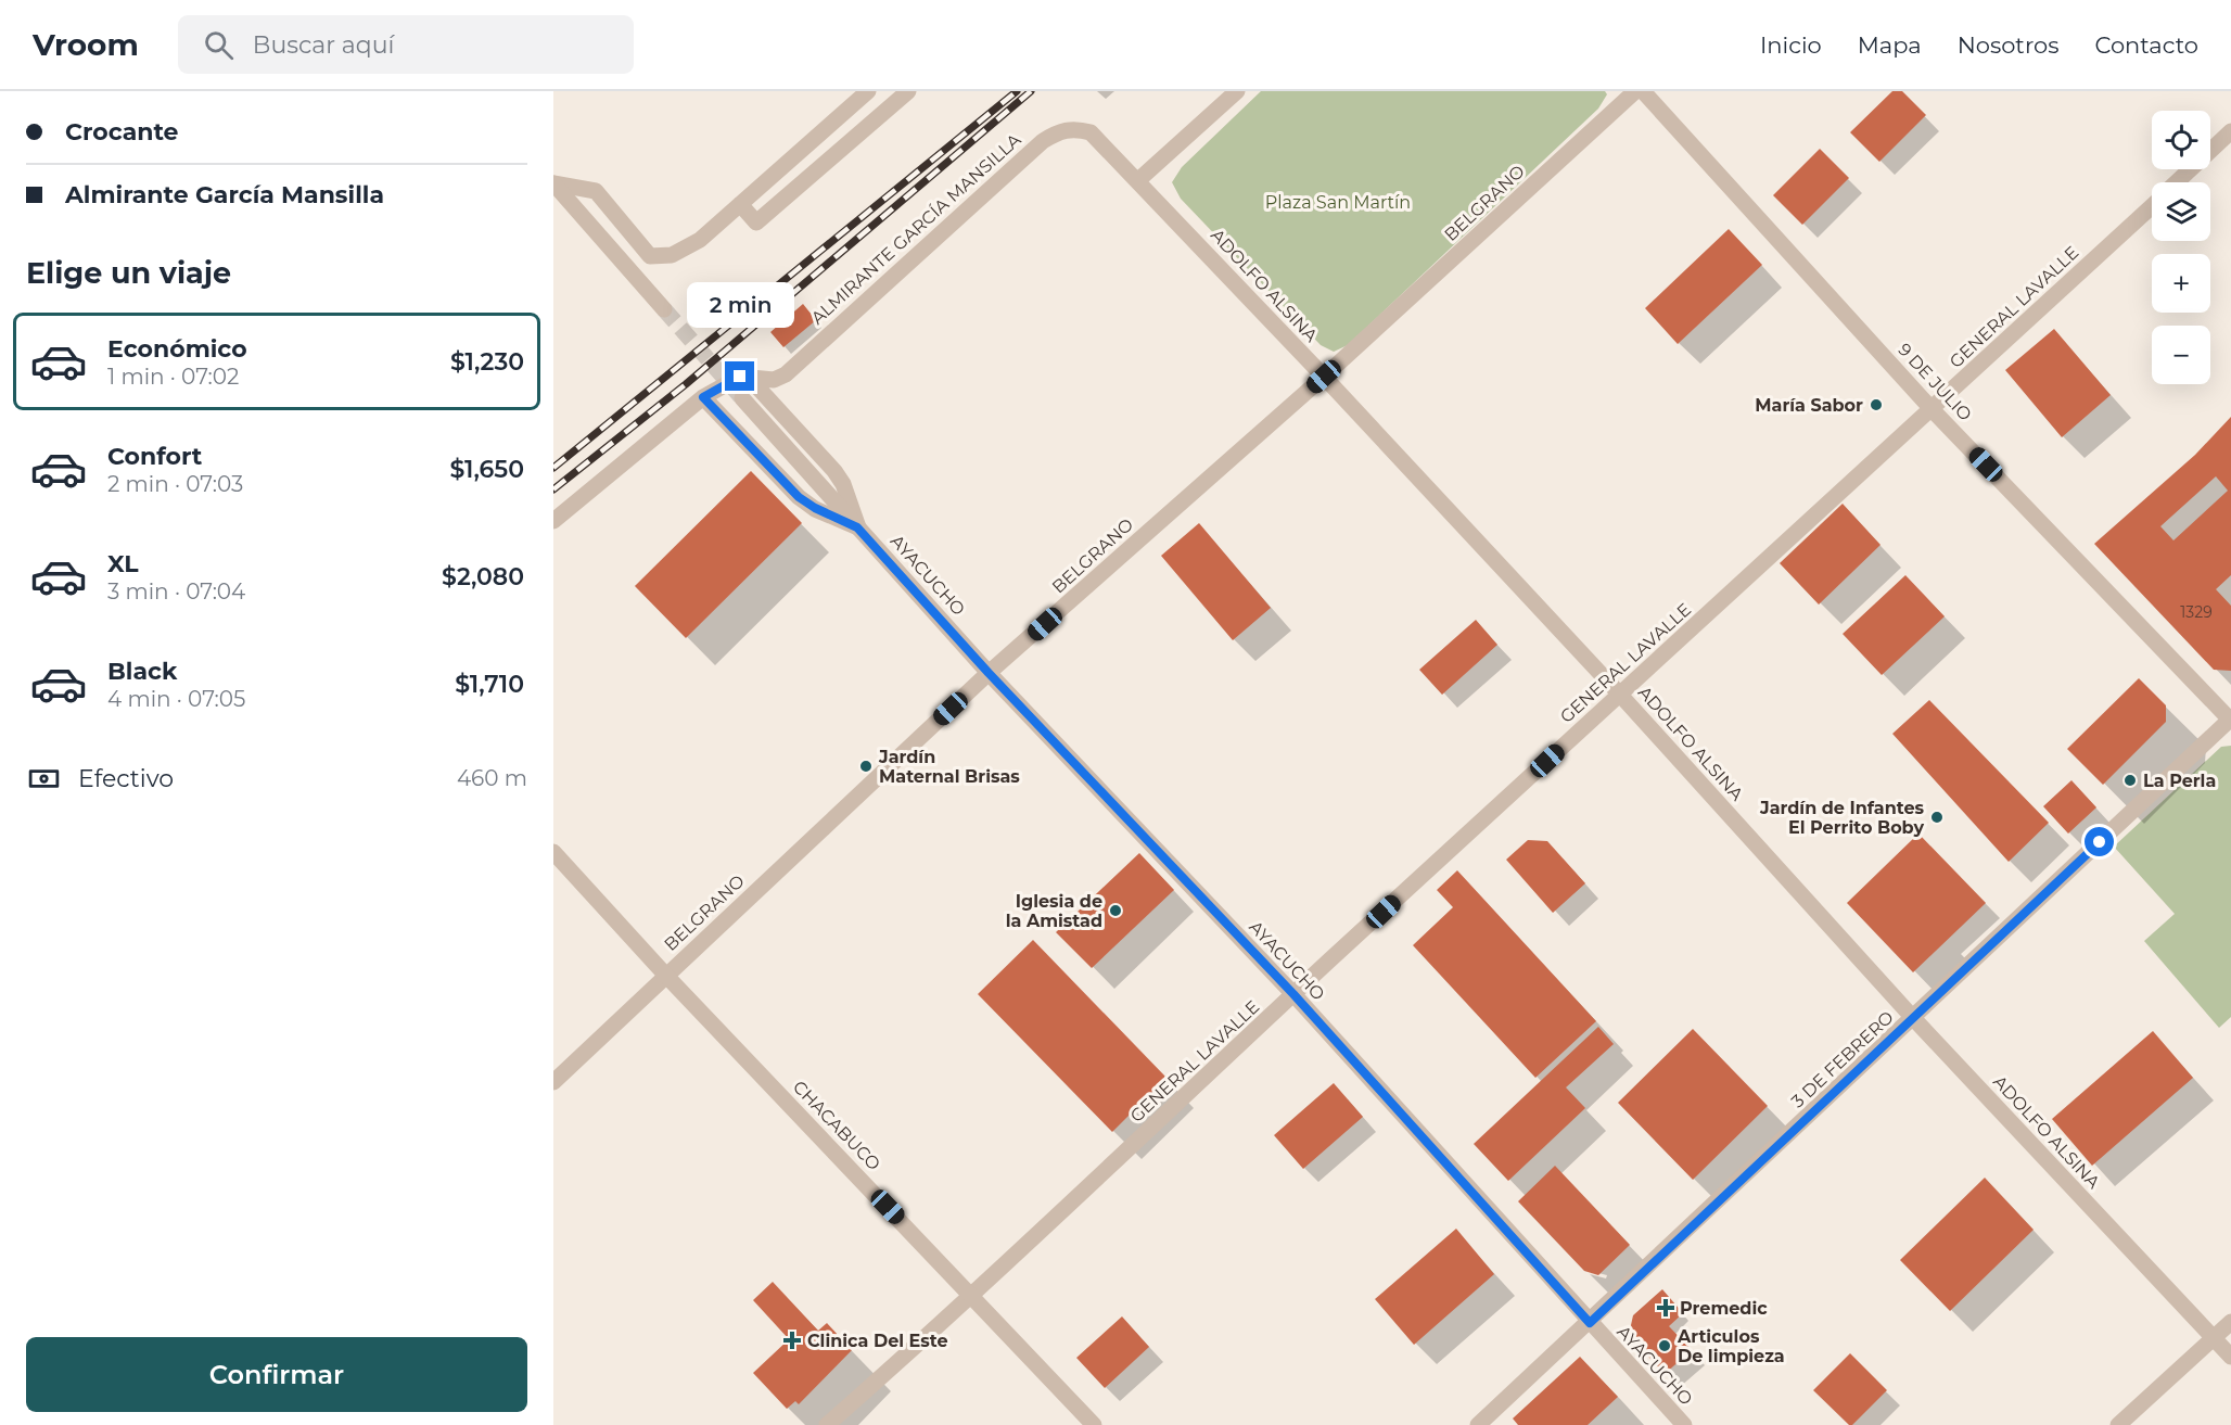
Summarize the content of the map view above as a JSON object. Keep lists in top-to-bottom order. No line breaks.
{"streets":{"street":["BELGRANO","ALMIRANTE GARCÍA MANSILLA","ADOLFO ALSINA","GENERAL LAVALLE","9 DE JULIO","AYACUCHO","3 DE FEBRERO","CHACABUCO"]},"crossings":[["BELGRANO","ADOLFO ALSINA"],["BELGRANO","AYACUCHO"],["BELGRANO","CHACABUCO"],["ALMIRANTE GARCÍA MANSILLA","ADOLFO ALSINA"],["ALMIRANTE GARCÍA MANSILLA","AYACUCHO"],["ADOLFO ALSINA","GENERAL LAVALLE"],["ADOLFO ALSINA","3 DE FEBRERO"],["GENERAL LAVALLE","9 DE JULIO"],["GENERAL LAVALLE","AYACUCHO"],["GENERAL LAVALLE","CHACABUCO"],["9 DE JULIO","3 DE FEBRERO"],["AYACUCHO","3 DE FEBRERO"]],"parks":["Plaza San Martín"],"places":{"other":["María Sabor","Jardín Maternal Brisas","La Perla","Jardín de Infantes El Perrito Boby","Iglesia de la Amistad","Articulos De limpieza"],"health":["Premedic","Clinica Del Este"]},"house_numbers":["1329"],"page":{"header":"Vroom","search":"Buscar aquí","nav":["Inicio","Mapa","Nosotros","Contacto"],"banner":["Crocante","Almirante García Mansilla"],"map_buttons":["+","−"],"heading":"Elige un viaje","bubble":"2 min","list":[{"name":"Económico","note":"1 min · 07:02","value":"$1,230"},{"name":"Confort","note":"2 min · 07:03","value":"$1,650"},{"name":"XL","note":"3 min · 07:04","value":"$2,080"},{"name":"Black","note":"4 min · 07:05","value":"$1,710"}],"pay":["Efectivo","460 m"],"buttons":"Confirmar"}}
